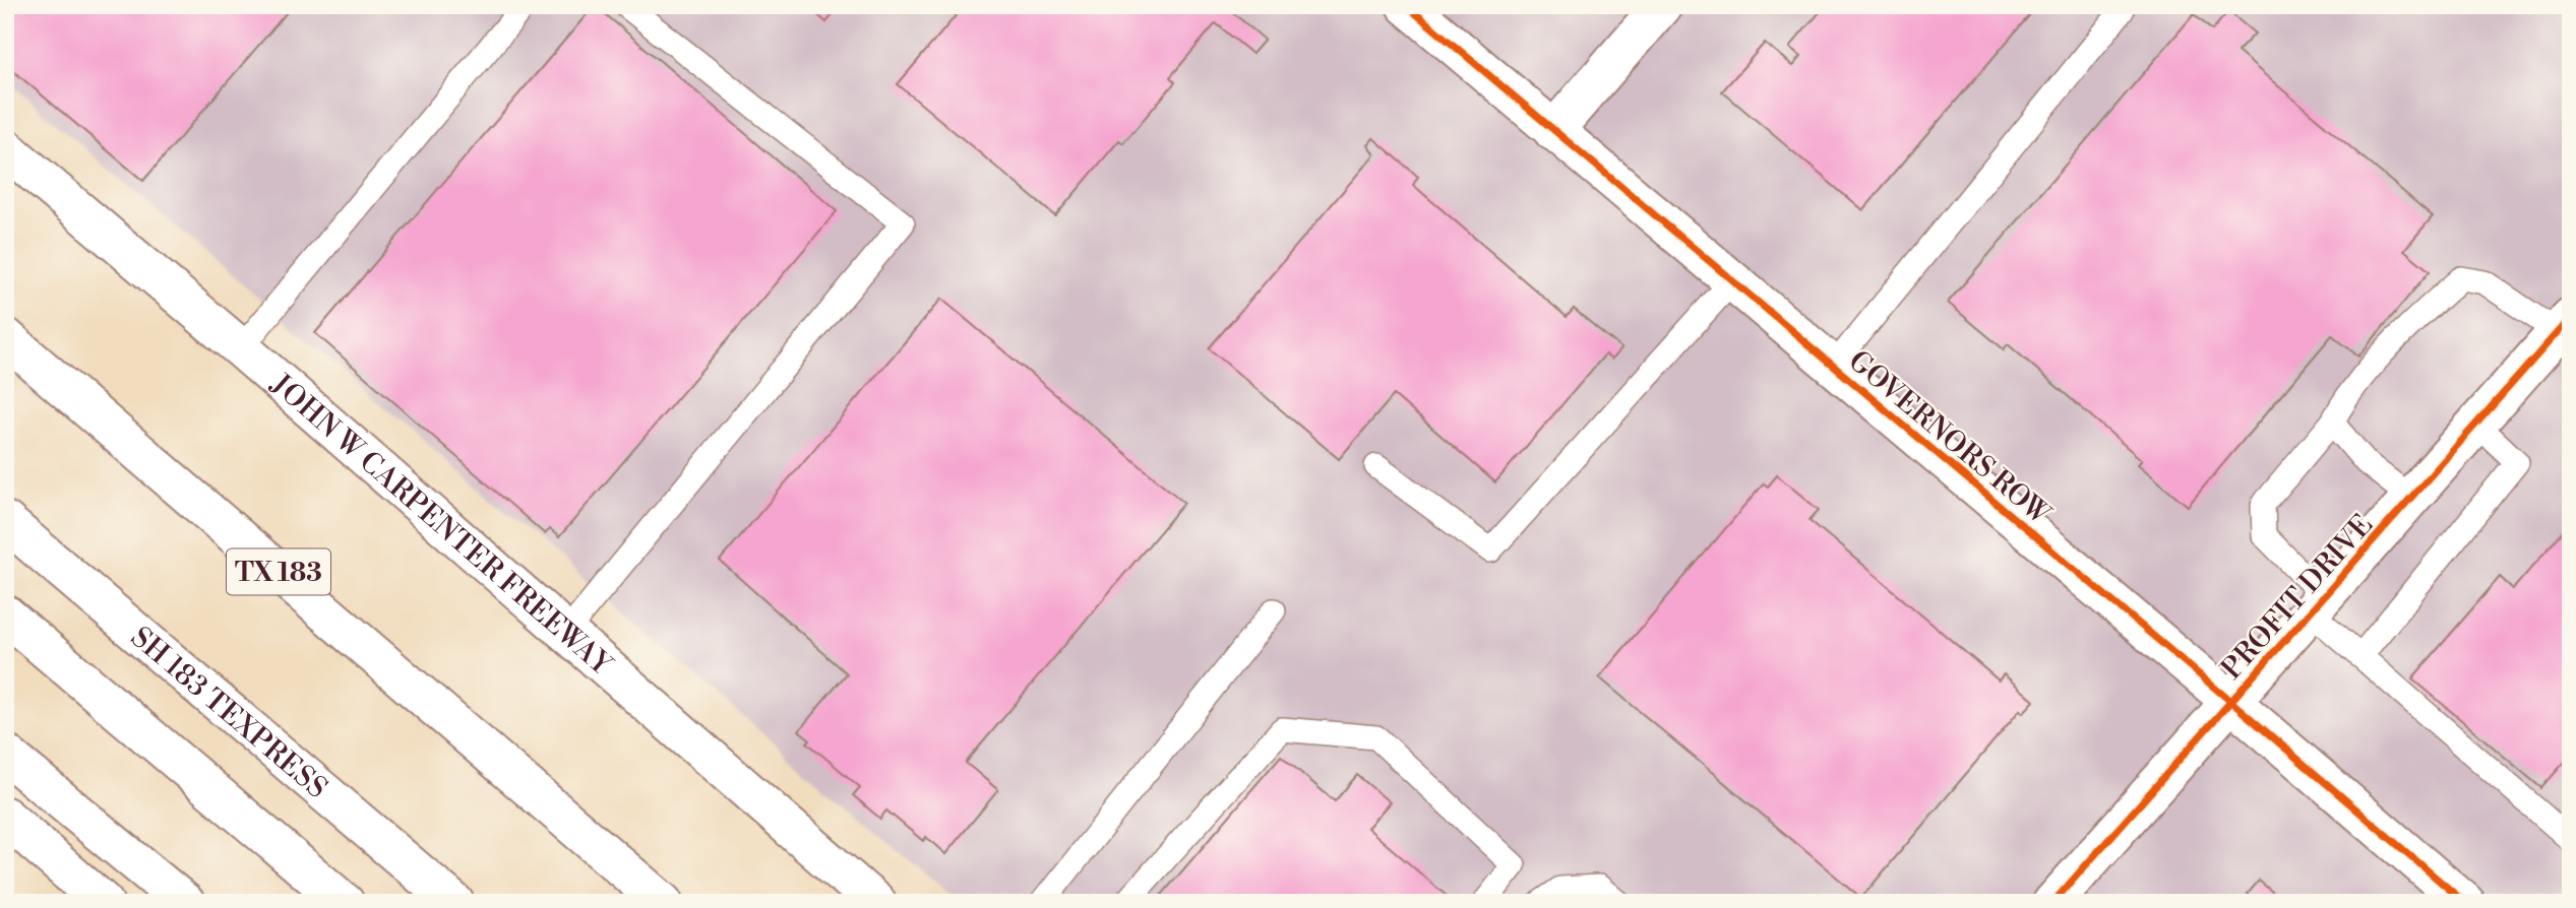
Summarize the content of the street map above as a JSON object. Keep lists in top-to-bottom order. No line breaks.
{"streets":{"main road":["GOVERNORS ROW","JOHN W CARPENTER FREEWAY","TX 183","PROFIT DRIVE","SH 183 TEXPRESS"]},"crossings":[["GOVERNORS ROW","PROFIT DRIVE"]]}
